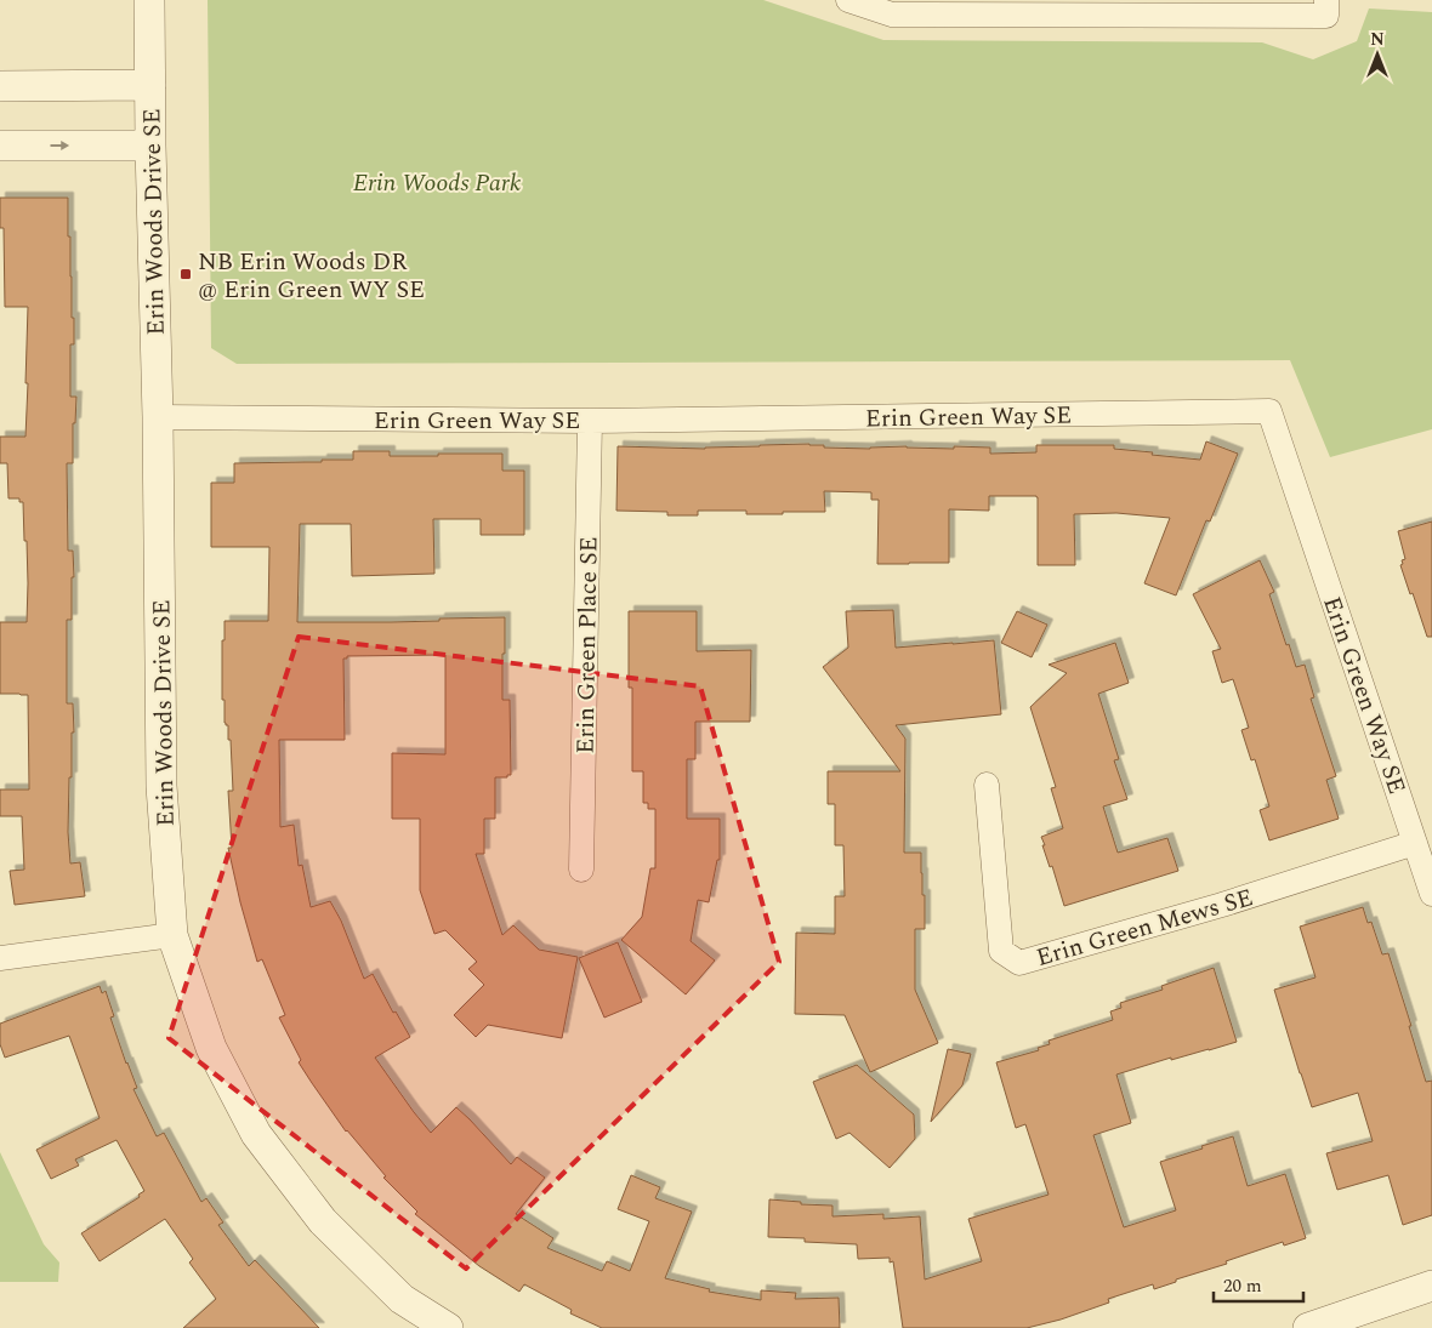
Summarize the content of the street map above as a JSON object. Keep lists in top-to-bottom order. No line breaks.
{"streets":{"street":["Erin Woods Drive SE","Erin Green Way SE","Erin Green Place SE","Erin Green Mews SE"]},"crossings":[["Erin Woods Drive SE","Erin Green Way SE"],["Erin Green Way SE","Erin Green Place SE"],["Erin Green Way SE","Erin Green Mews SE"]],"parks":["Erin Woods Park"],"places":{"transit":["NB Erin Woods DR @ Erin Green WY SE"]},"scale_bar":"20 m","north":"top"}
